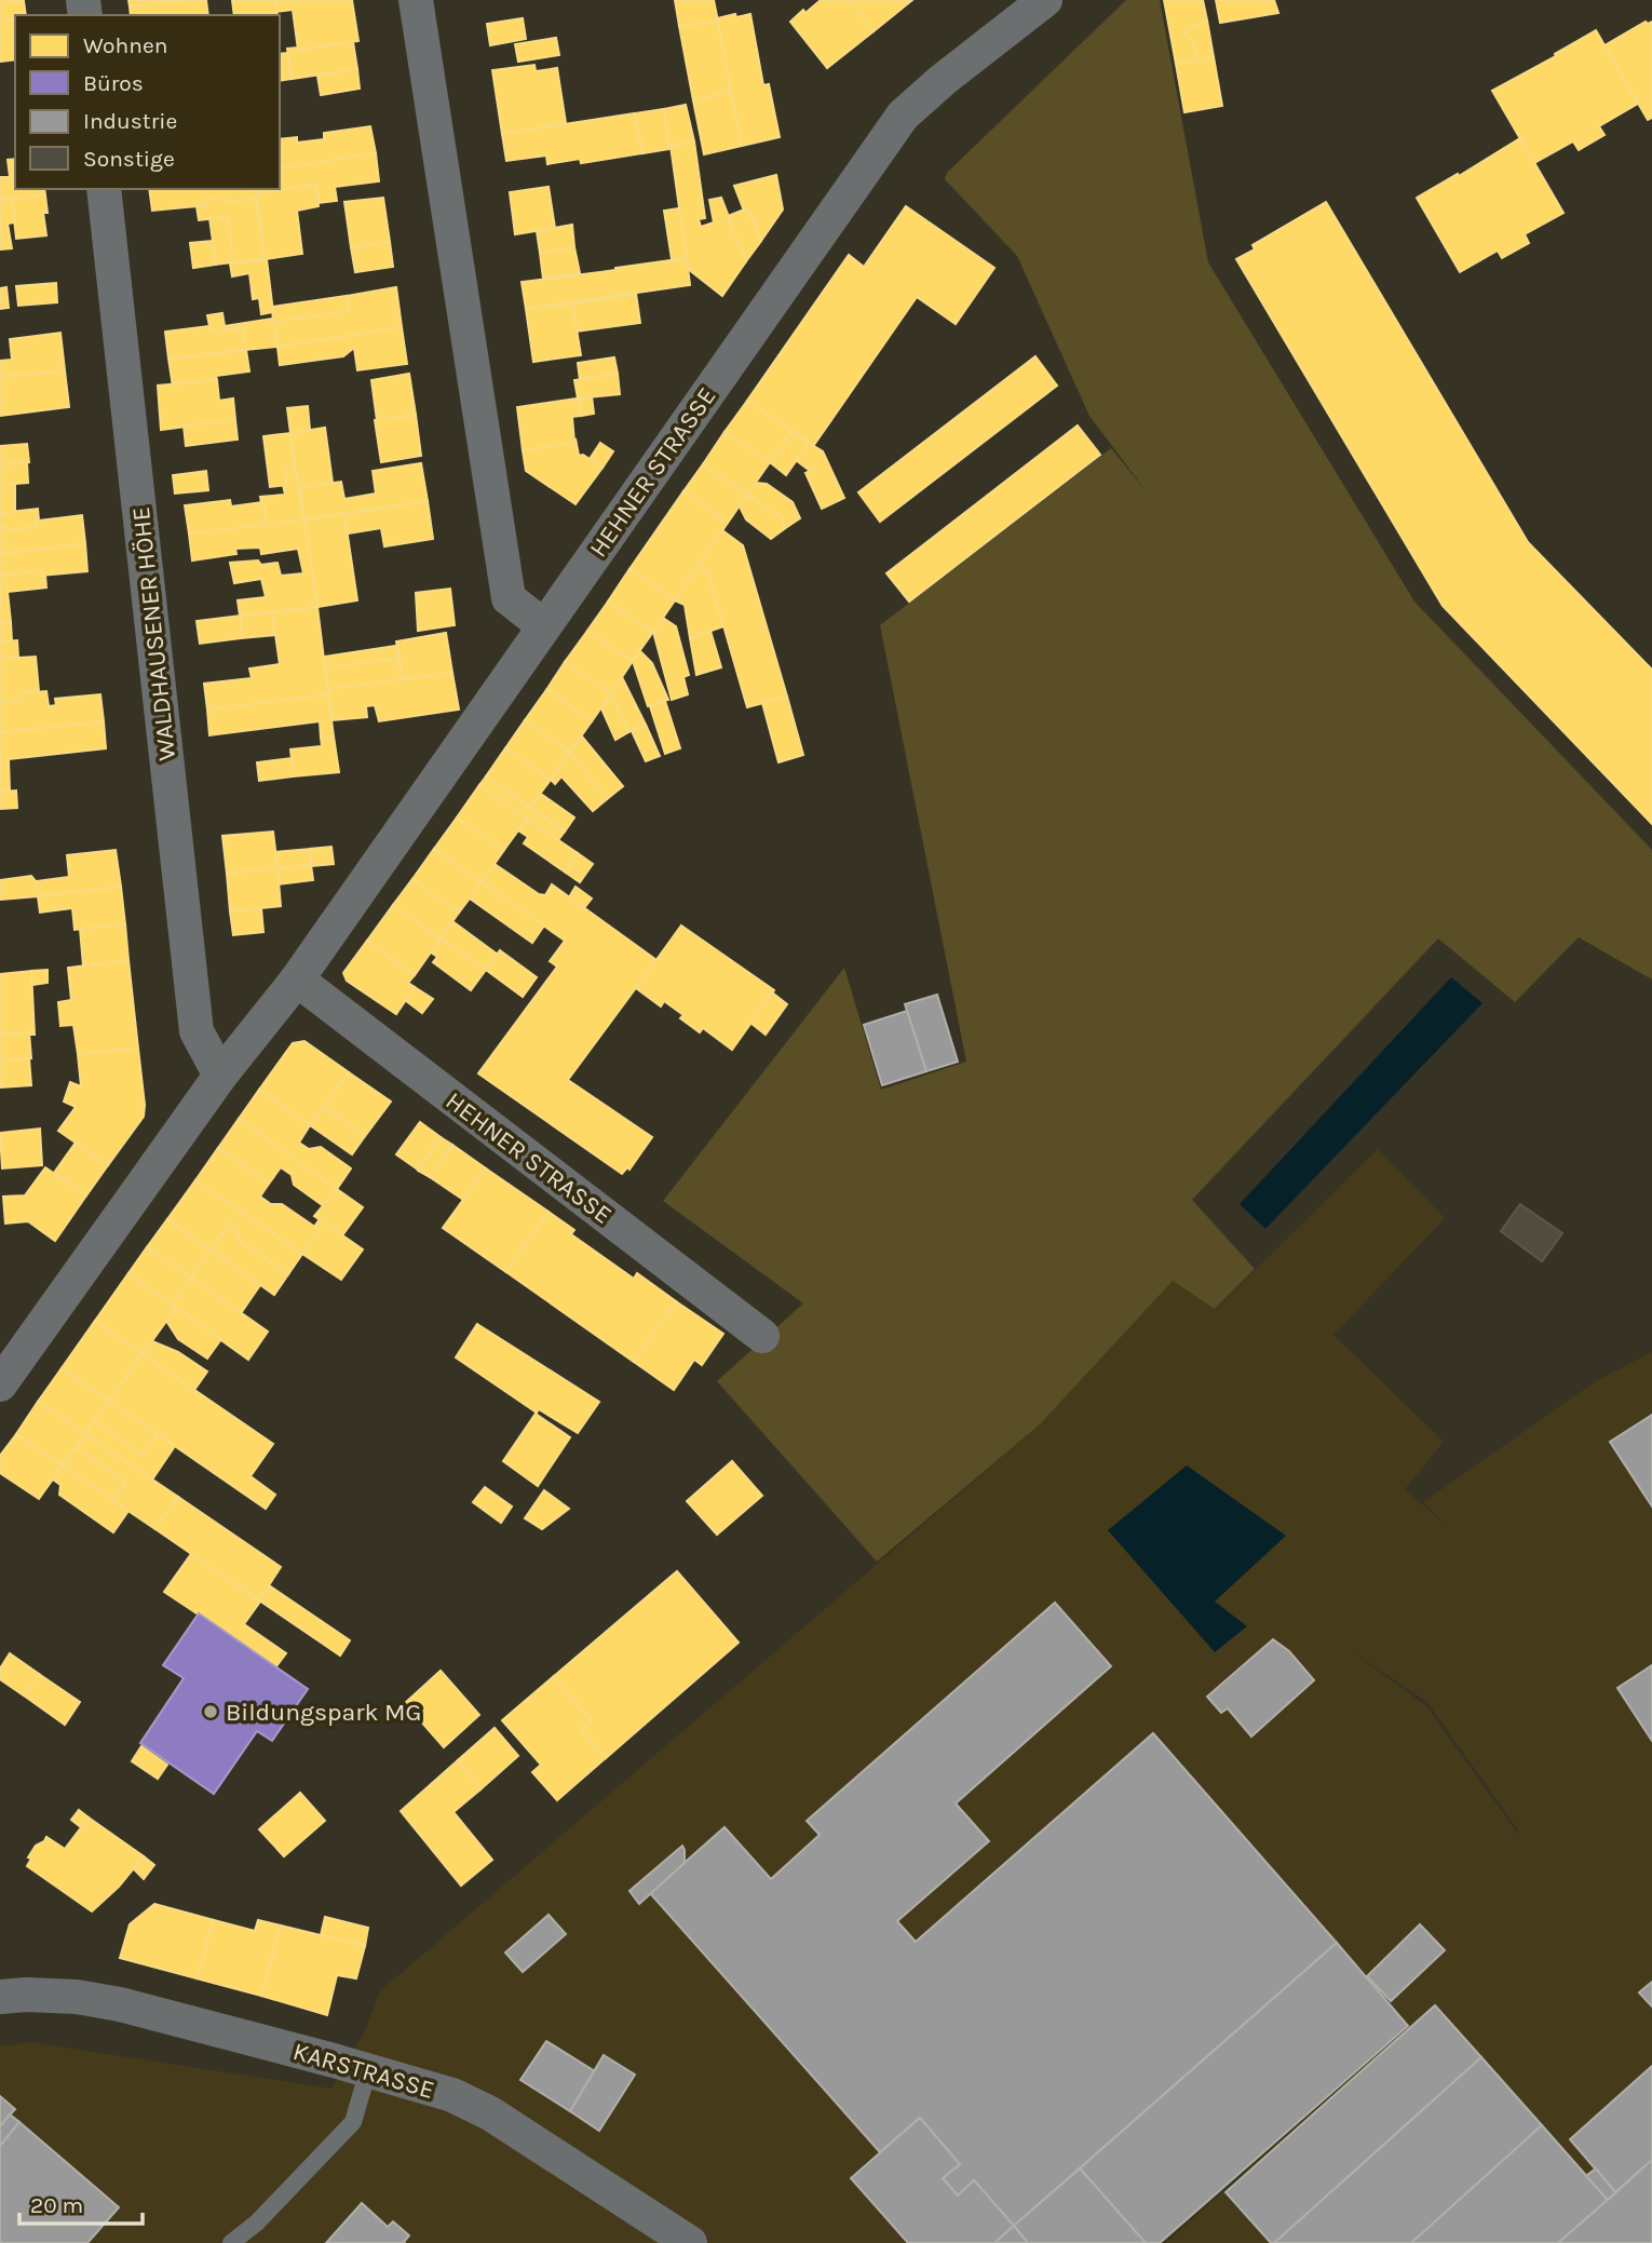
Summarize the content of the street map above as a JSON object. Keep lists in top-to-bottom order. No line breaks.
{"streets":{"street":["HEHNER STRASSE","WALDHAUSENER HÖHE","KARSTRASSE"]},"crossings":[["HEHNER STRASSE","WALDHAUSENER HÖHE"]],"places":["Bildungspark MG"],"legend":["Wohnen","Büros","Industrie","Sonstige"],"scale_bar":"20 m"}
